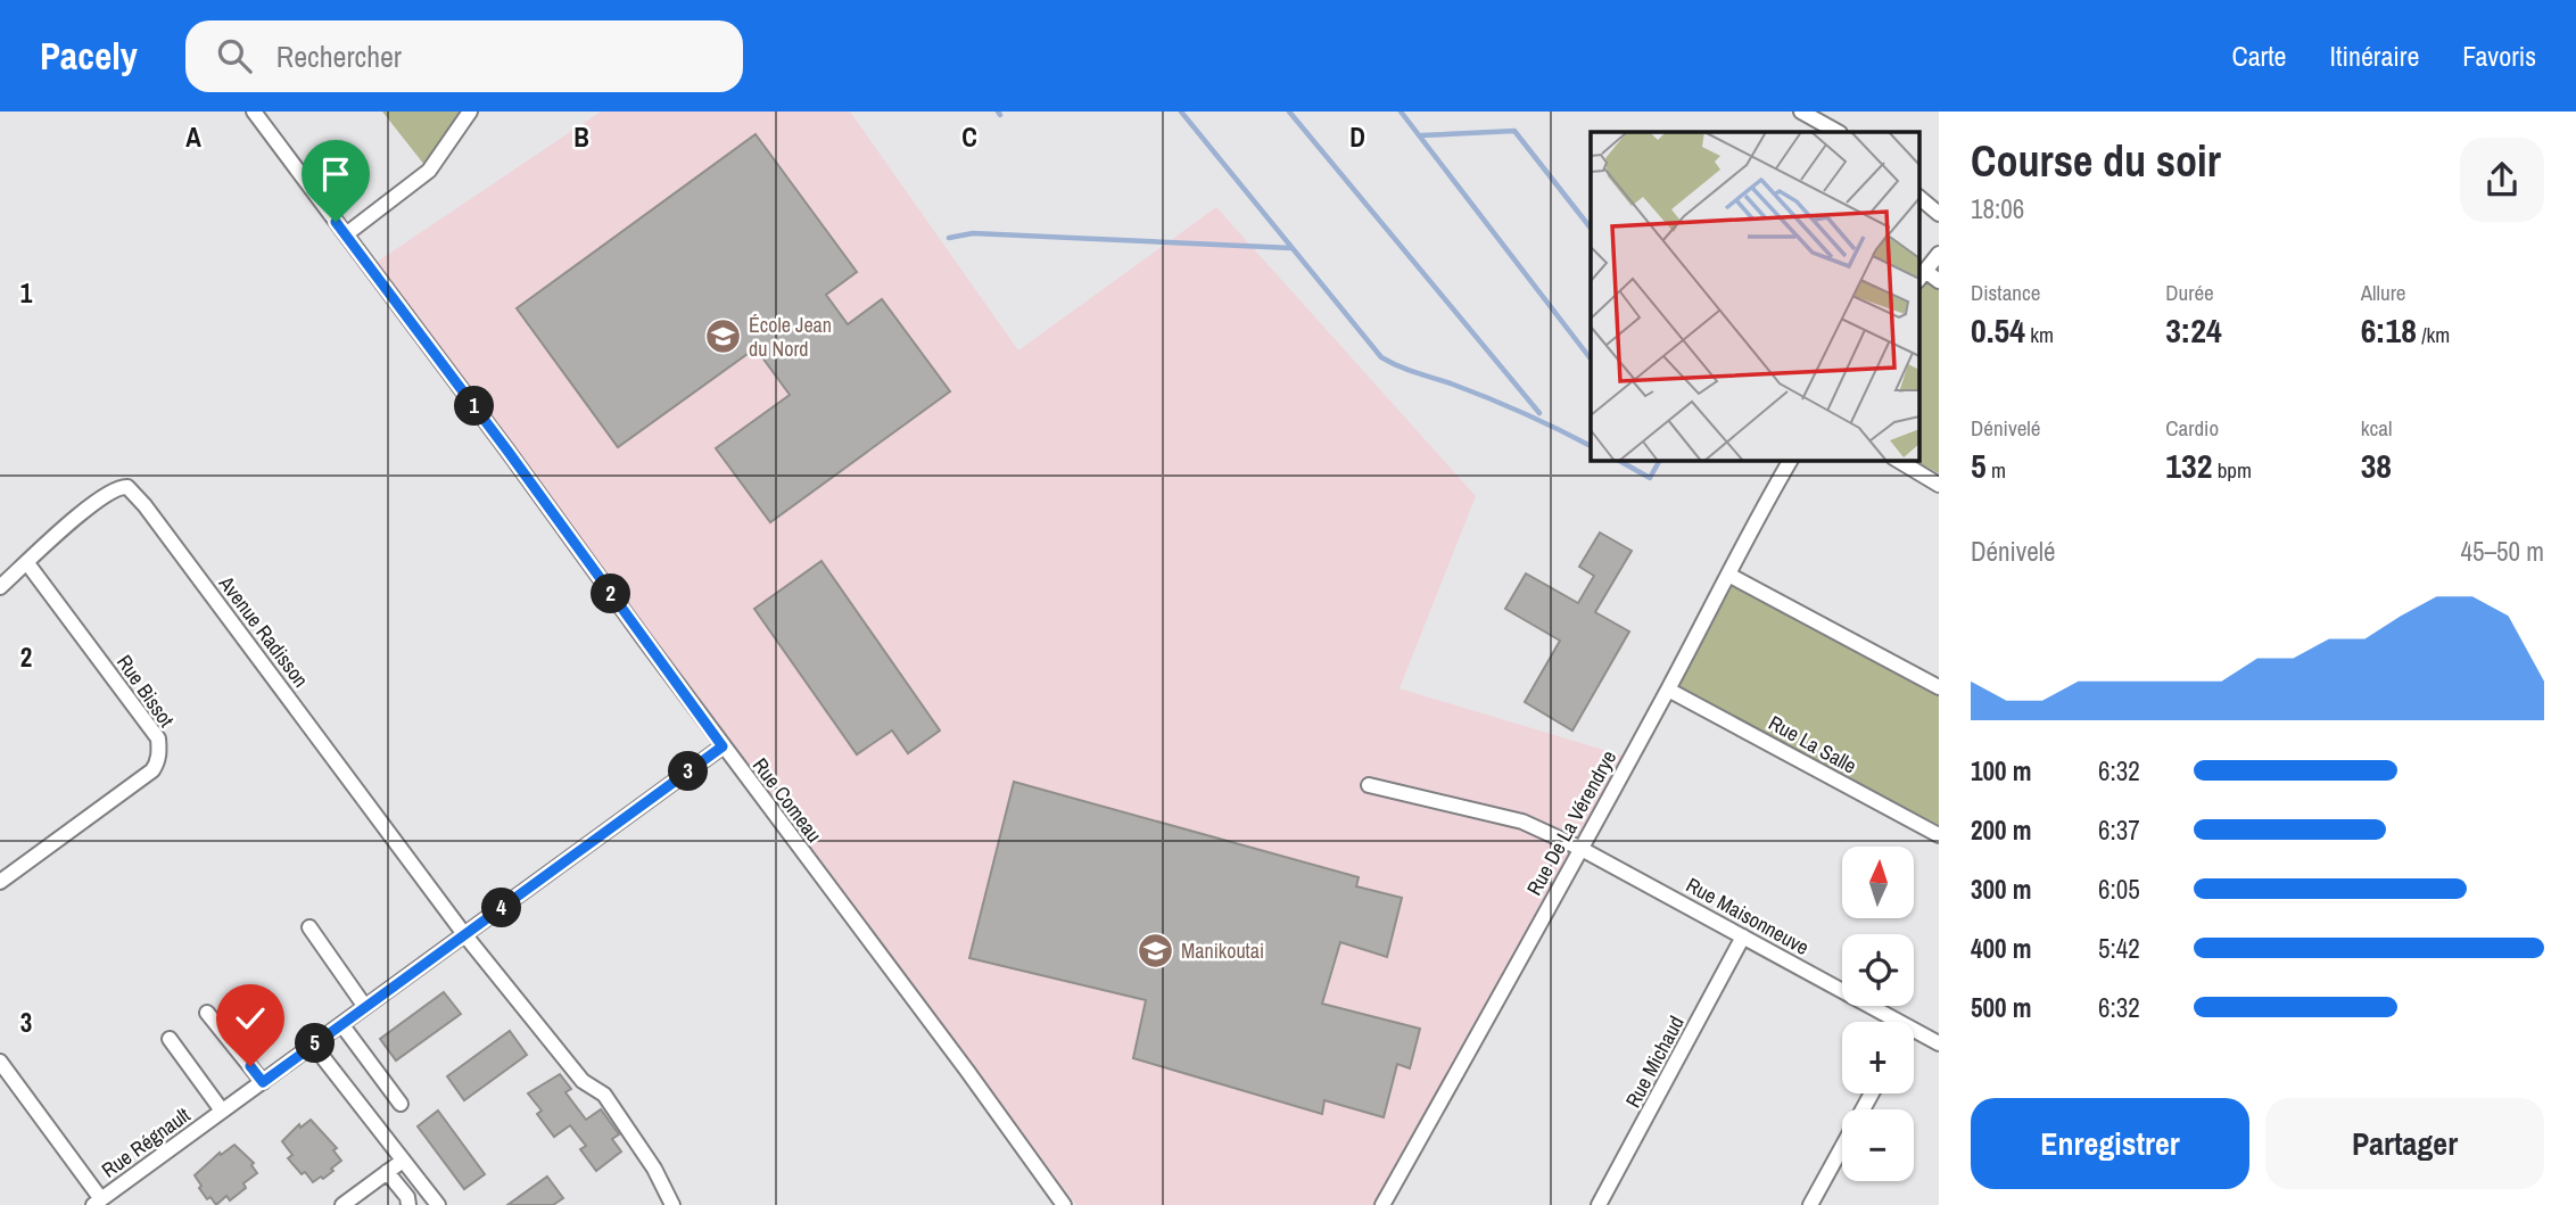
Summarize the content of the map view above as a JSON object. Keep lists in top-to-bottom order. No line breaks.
{"streets":{"street":["Avenue Radisson","Rue Bissot","Rue La Salle","Rue Comeau","Rue De La Vérendrye","Rue Maisonneuve","Rue Michaud","Rue Régnault"]},"crossings":[["Avenue Radisson","Rue Bissot"],["Avenue Radisson","Rue Régnault"],["Rue La Salle","Rue De La Vérendrye"],["Rue Comeau","Rue Régnault"],["Rue De La Vérendrye","Rue Maisonneuve"],["Rue Maisonneuve","Rue Michaud"]],"places":{"school or university":["École Jean du Nord","Manikoutai"]},"north":"top","page":{"header":"Pacely","search":"Rechercher","nav":["Carte","Itinéraire","Favoris"],"heading":["Course du soir","18:06"],"stats":[["Distance","0.54 km"],["Durée","3:24"],["Allure","6:18 /km"],["Dénivelé","5 m"],["Cardio","132 bpm"],["kcal","38"]],"pins":["1","2","3","4","5"],"chart":["Dénivelé","45–50 m"],"list":[{"name":"100 m","note":"6:32"},{"name":"200 m","note":"6:37"},{"name":"300 m","note":"6:05"},{"name":"400 m","note":"5:42"},{"name":"500 m","note":"6:32"}],"map_buttons":["+","−"],"buttons":["Enregistrer","Partager"]},"grid":{"columns":["A","B","C","D"],"rows":["1","2","3"]}}
